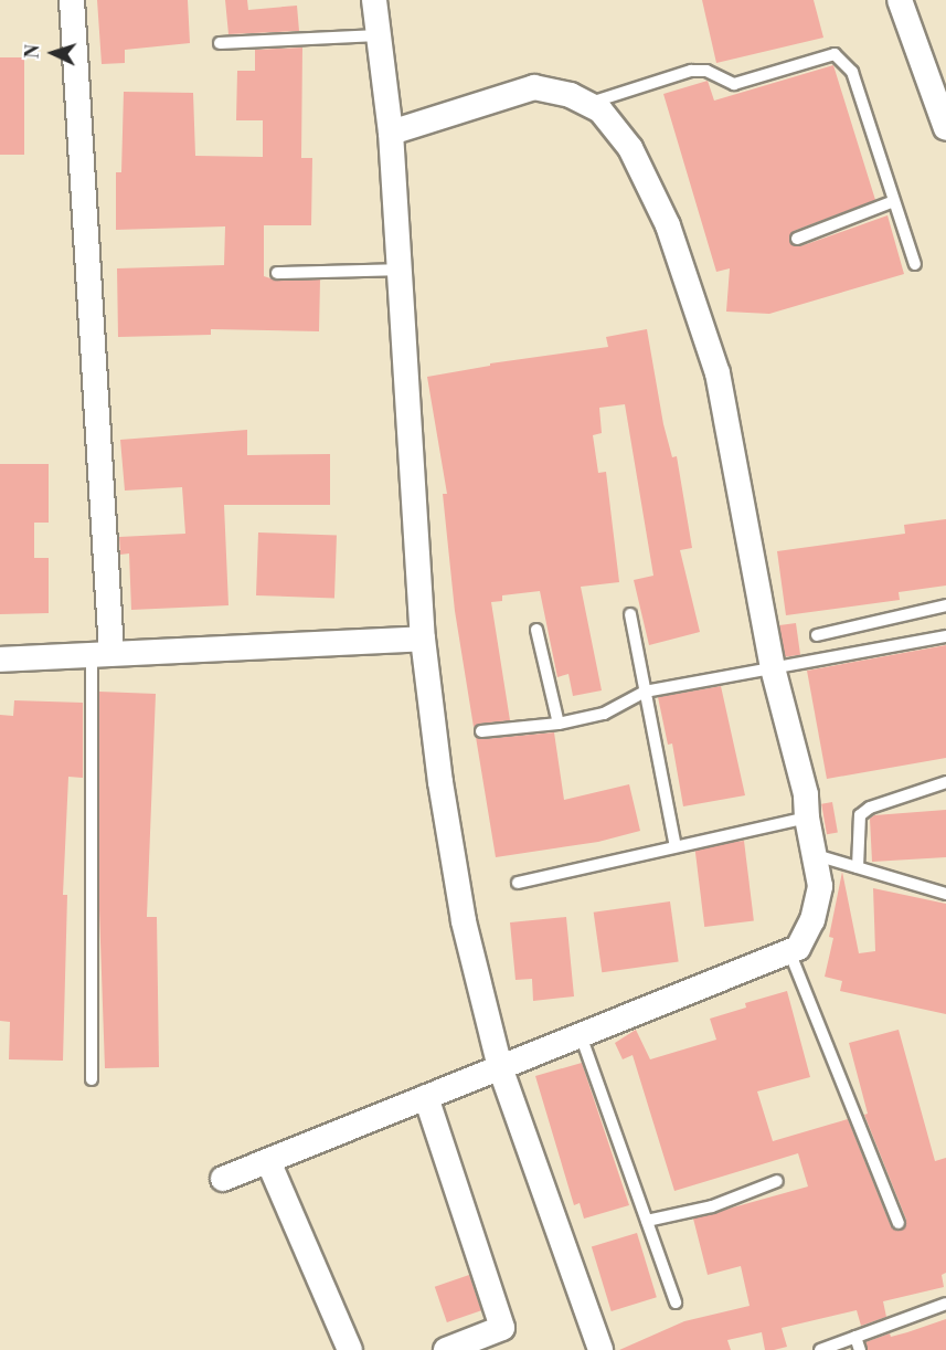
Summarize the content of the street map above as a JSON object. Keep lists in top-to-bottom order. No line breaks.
{"north":"left"}
